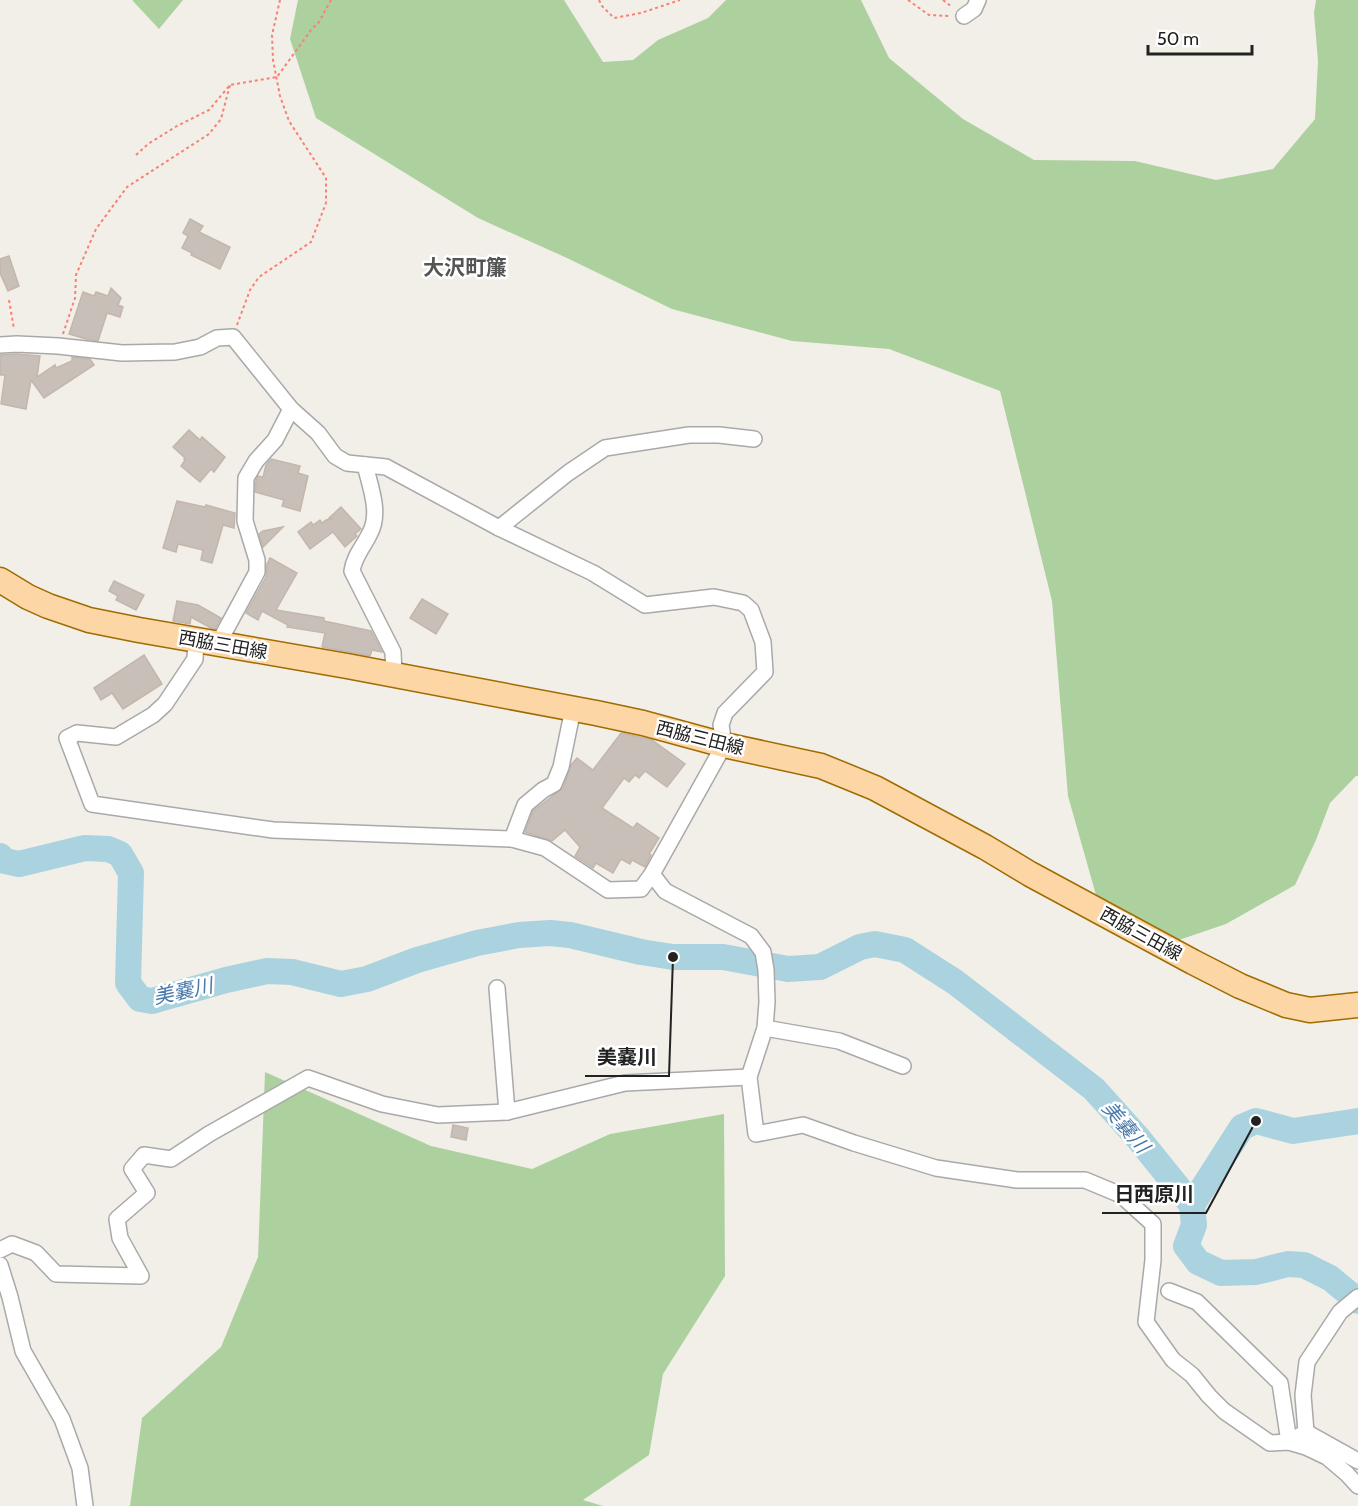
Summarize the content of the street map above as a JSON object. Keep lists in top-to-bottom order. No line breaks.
{"streets":{"main road":["西脇三田線"]},"districts":["大沢町簾"],"water":["美嚢川"],"places":["美嚢川","日西原川"],"scale_bar":"50 m"}
